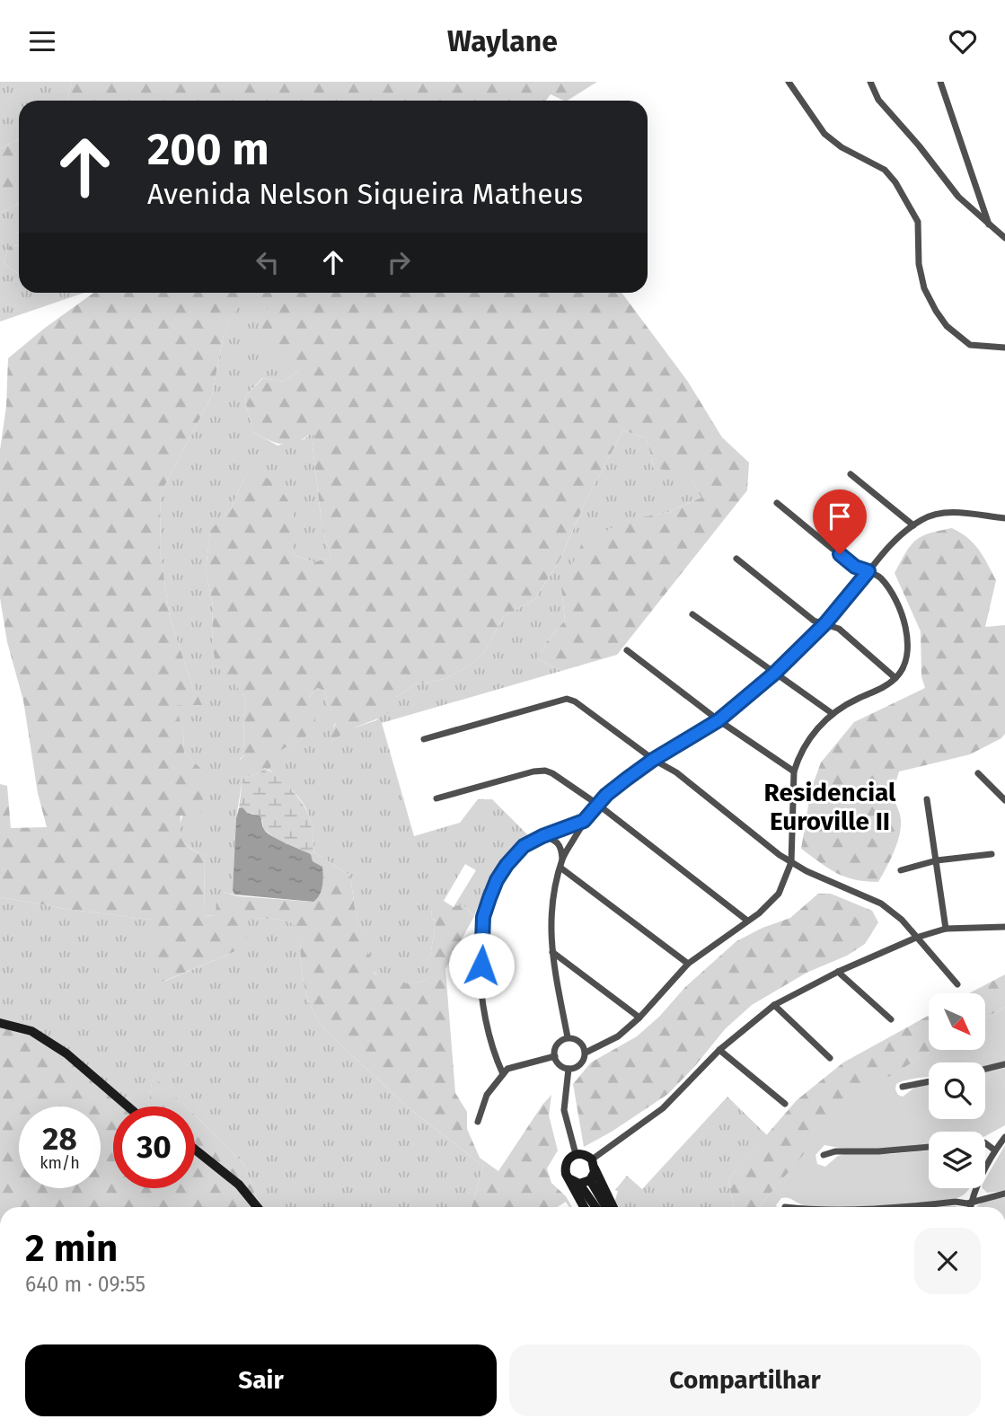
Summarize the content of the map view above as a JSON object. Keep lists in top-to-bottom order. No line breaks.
{"districts":["Residencial Euroville II"],"north":"bottom right","page":{"header":"Waylane","turn":["200 m","Avenida Nelson Siqueira Matheus"],"speed":"28 km/h","limit":"30","heading":["2 min","640 m · 09:55"],"buttons":["Sair","Compartilhar"]}}
